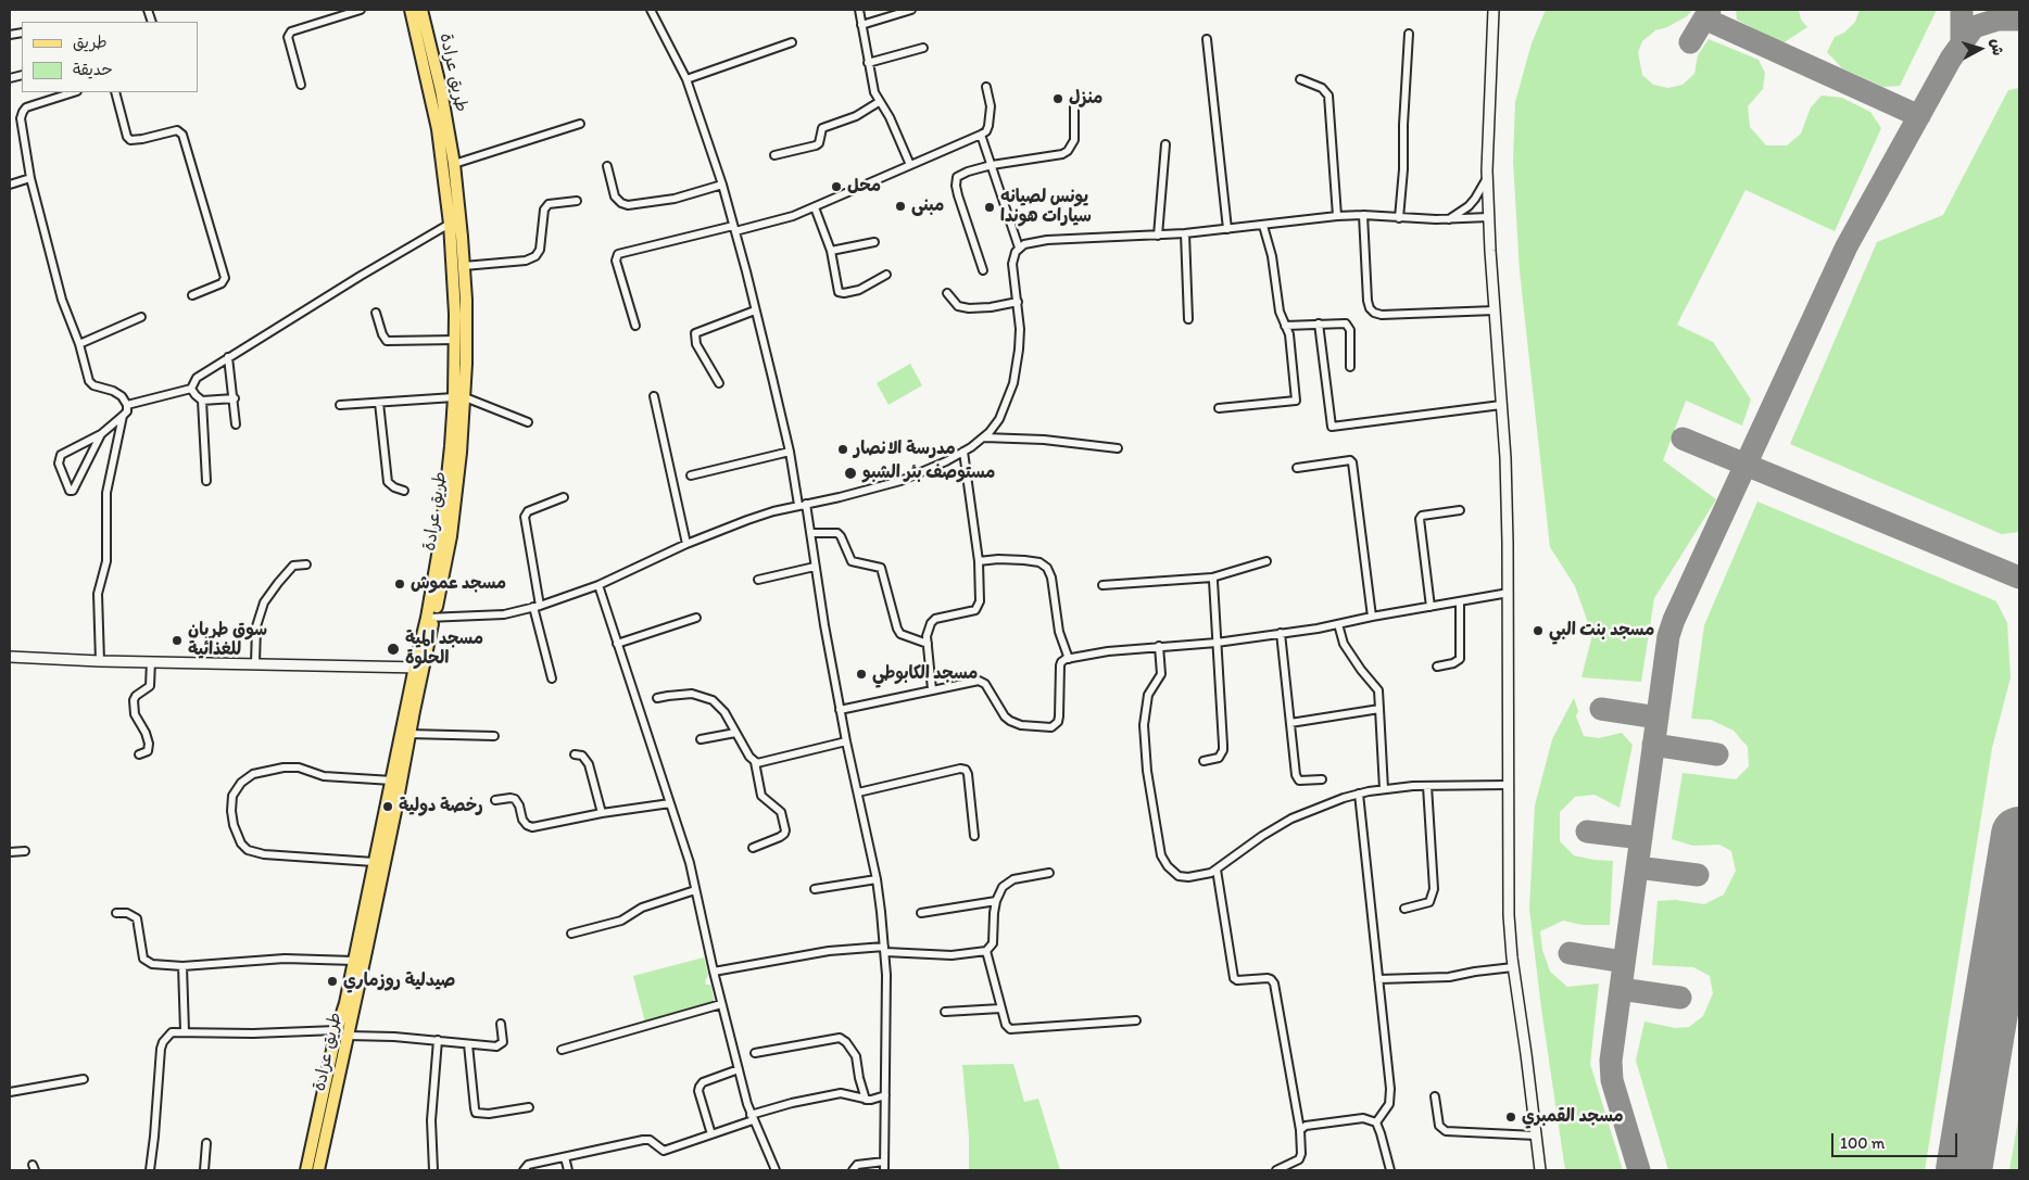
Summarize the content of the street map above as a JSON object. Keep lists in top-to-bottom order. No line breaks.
{"streets":{"main road":["طريق عرادة"]},"places":["منزل","محل","مبنى","يونس لصيانه سيارات هوندا","مدرسة الانصار","مستوصف بئر الشبو","مسجد عموش","مسجد بنت البي","سوق طربان للغذائية","مسجد المية الحلوة","مسجد الكابوطي","رخصة دولية","صيدلية روزماري","مسجد القمبري"],"legend":["طريق","حديقة"],"scale_bar":"100 m","north":"right"}
